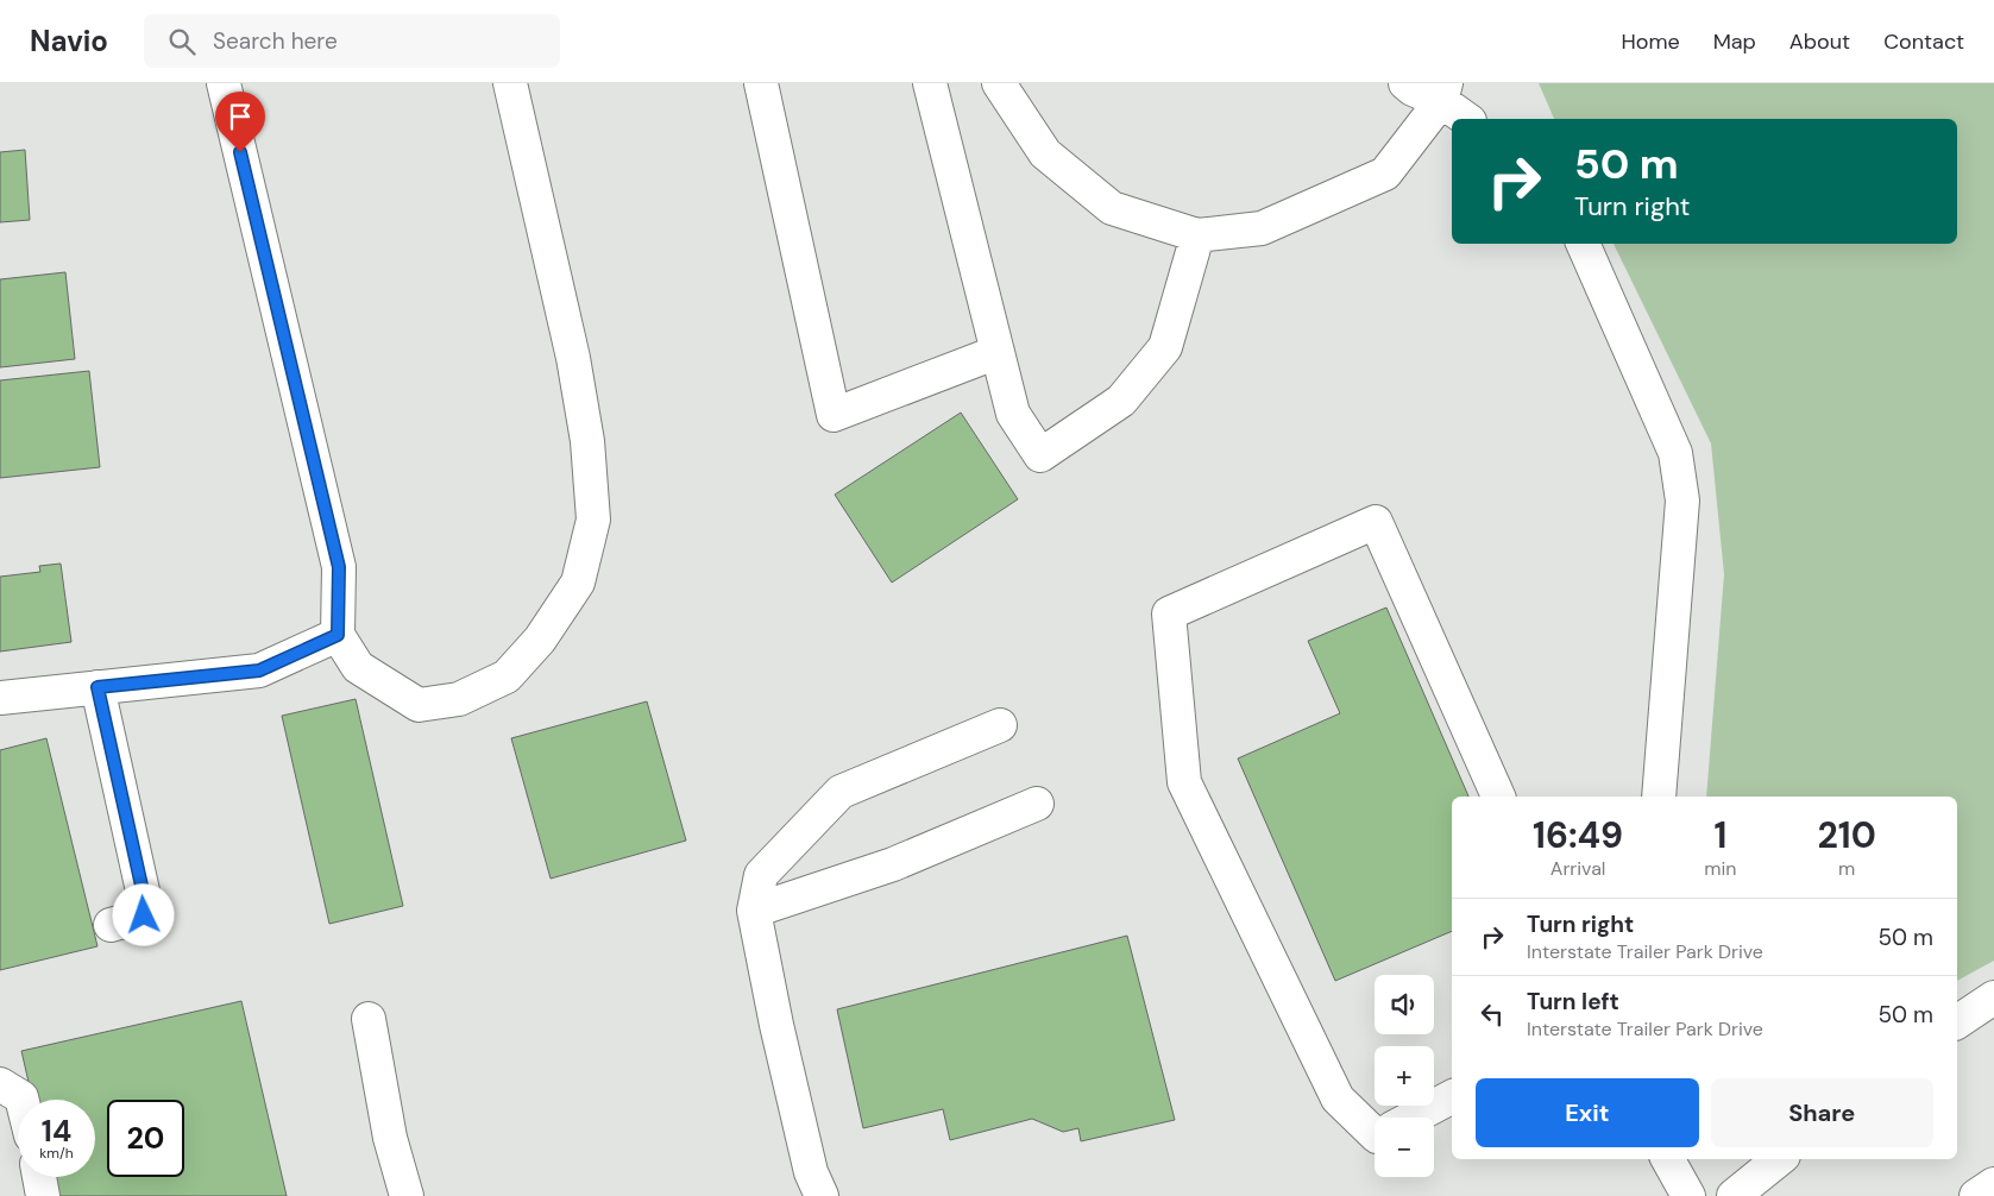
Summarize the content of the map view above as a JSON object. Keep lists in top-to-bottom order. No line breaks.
{"page":{"header":"Navio","search":"Search here","nav":["Home","Map","About","Contact"],"turn":["50 m","Turn right"],"eta":["16:49","Arrival","1","min","210","m"],"list":[{"name":"Turn right","note":"Interstate Trailer Park Drive","value":"50 m"},{"name":"Turn left","note":"Interstate Trailer Park Drive","value":"50 m"}],"map_buttons":["+","−"],"buttons":["Exit","Share"],"speed":"14 km/h","limit":"20"}}
